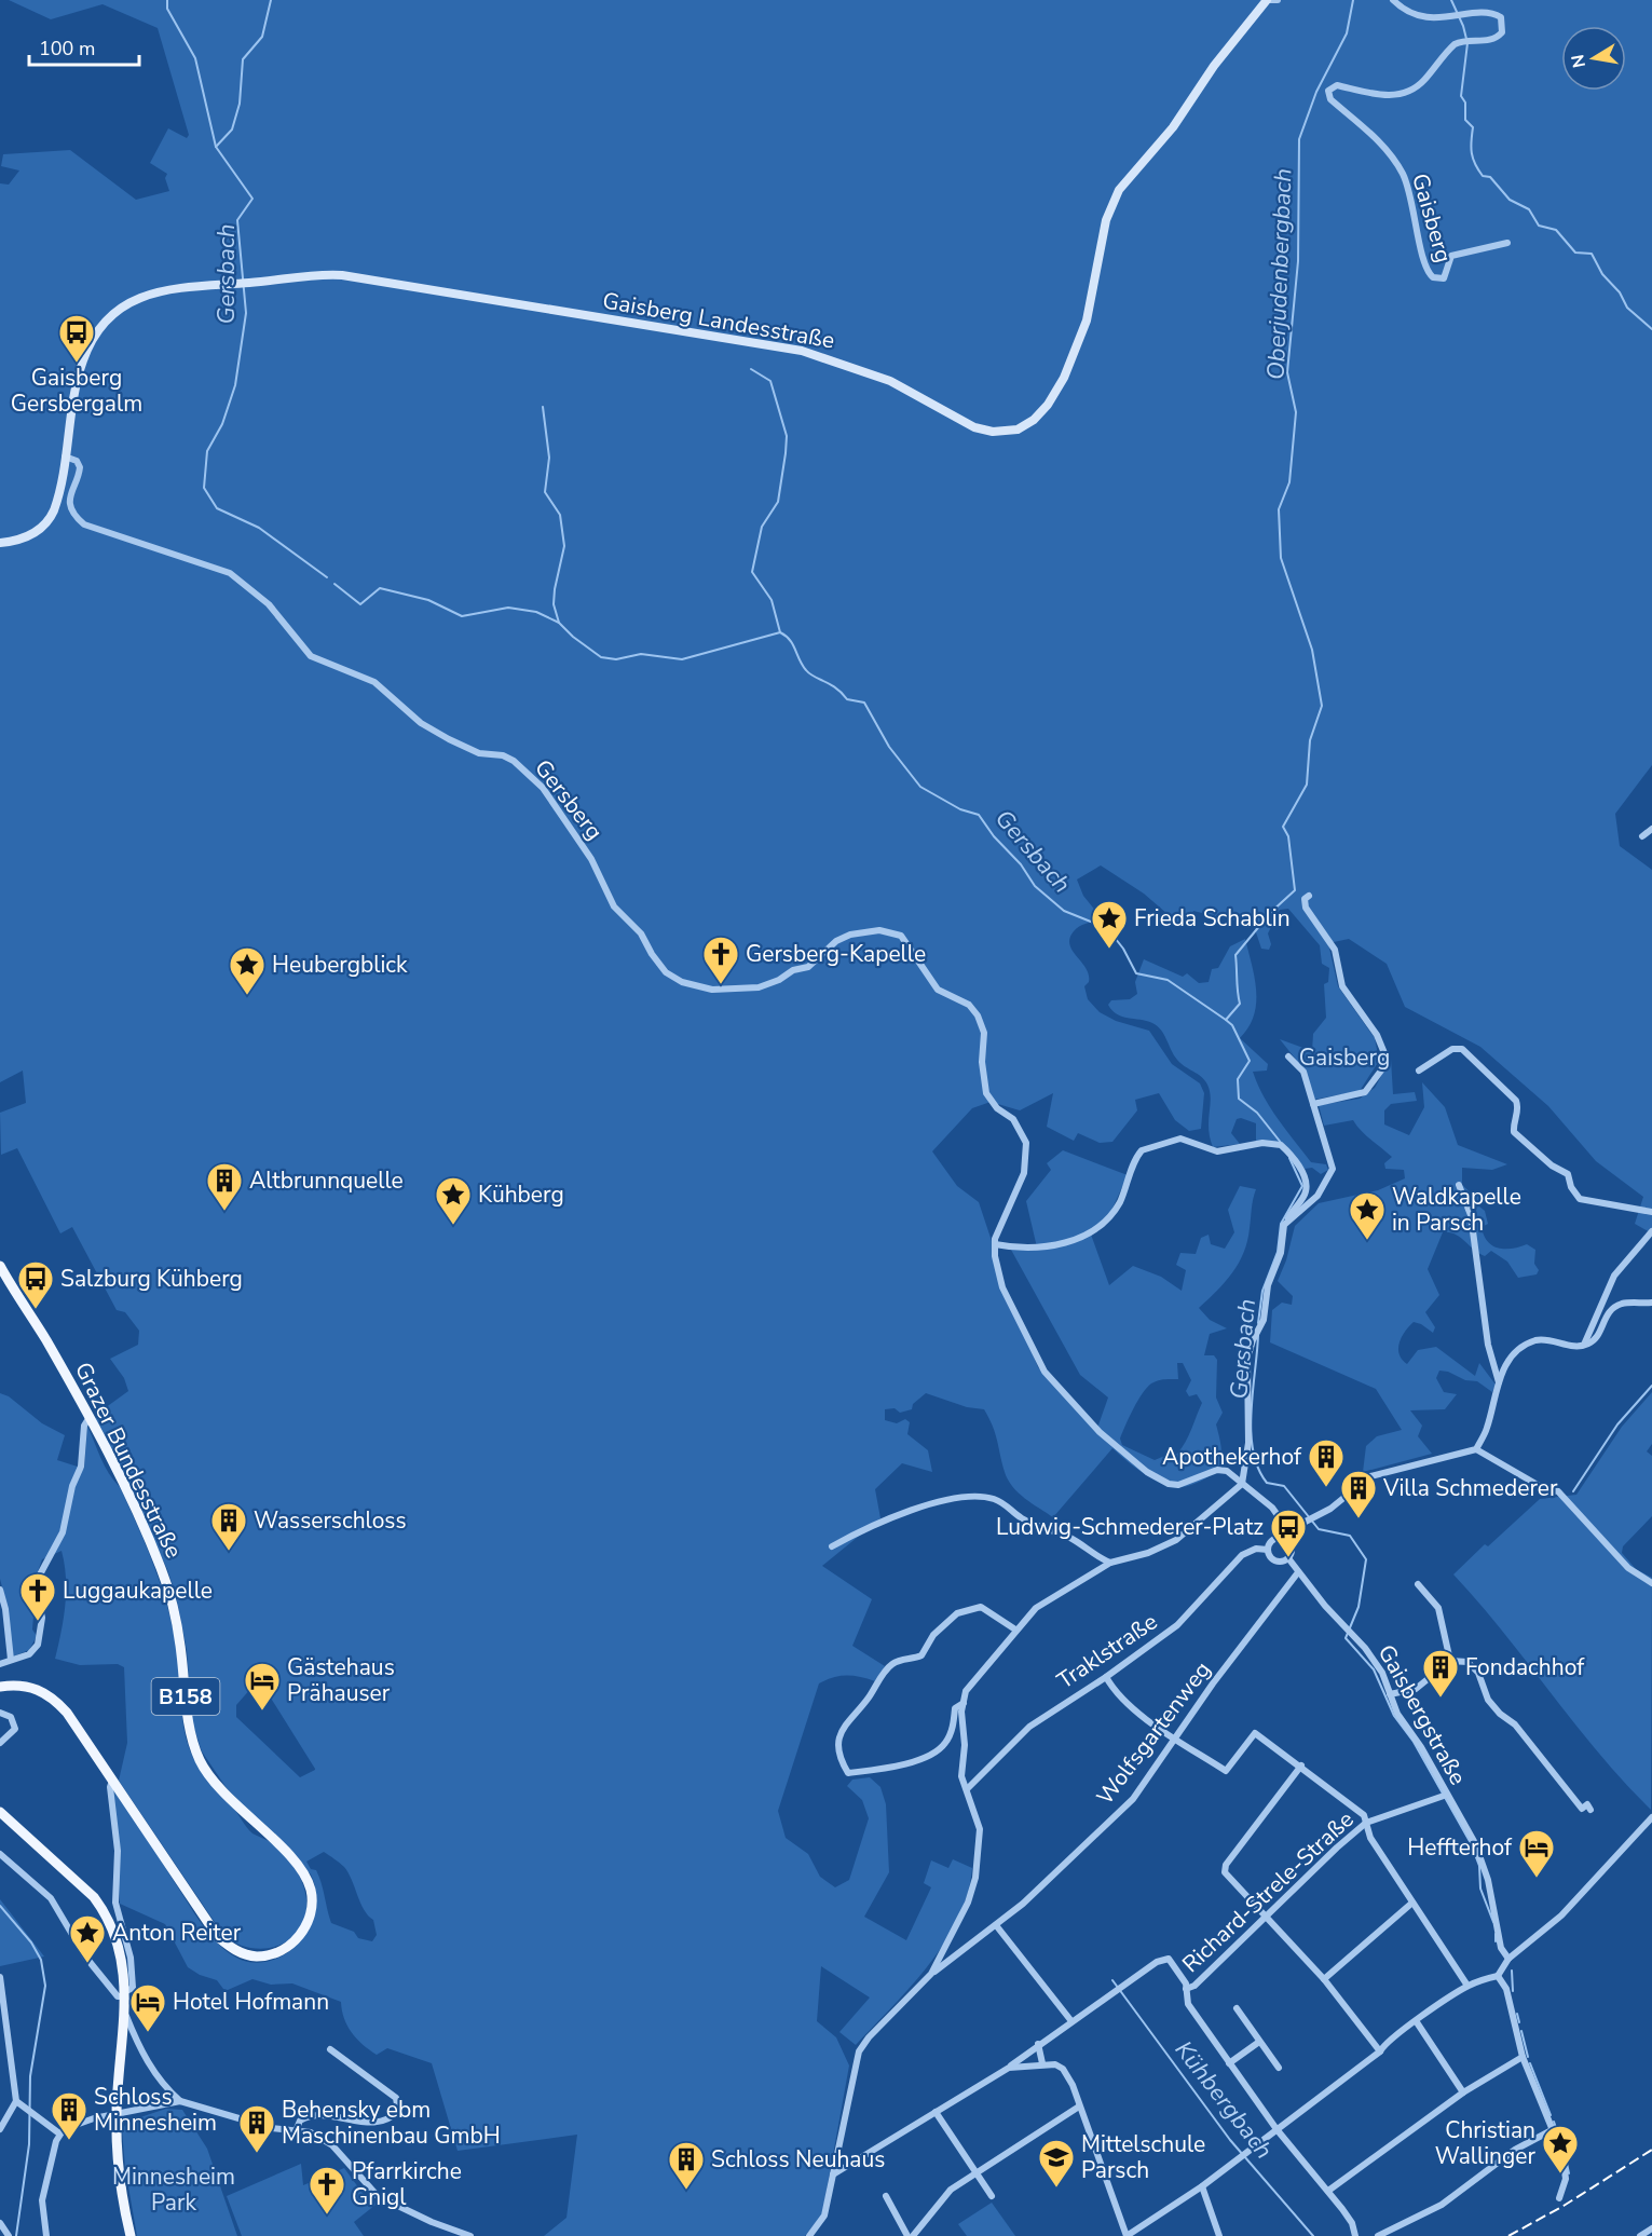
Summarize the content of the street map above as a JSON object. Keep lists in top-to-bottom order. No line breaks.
{"streets":{"main road":["Gaisberg Landesstraße","Grazer Bundesstraße","B158"],"street":["Gaisberg","Gersberg","Traklstraße","Gaisbergstraße","Wolfsgartenweg","Richard-Strele-Straße"]},"crossings":[["Gaisberg Landesstraße","Gersberg"],["Traklstraße","Gaisbergstraße"],["Gaisbergstraße","Wolfsgartenweg"],["Gaisbergstraße","Richard-Strele-Straße"]],"water":["Gersbach","Oberjudenbergbach","Kühbergbach"],"parks":["Gaisberg","Minnesheim Park"],"places":{"bus stop":["Gaisberg Gersbergalm","Salzburg Kühberg","Ludwig-Schmederer-Platz"],"place":["Frieda Schablin","Heubergblick","Kühberg","Waldkapelle in Parsch","Anton Reiter","Christian Wallinger"],"church":["Gersberg-Kapelle","Luggaukapelle","Pfarrkirche Gnigl"],"building":["Altbrunnquelle","Apothekerhof","Villa Schmederer","Wasserschloss","Fondachhof","Schloss Minnesheim","Behensky ebm Maschinenbau GmbH","Schloss Neuhaus"],"hotel":["Gästehaus Prähauser","Heffterhof","Hotel Hofmann"],"school or university":["Mittelschule Parsch"]},"scale_bar":"100 m","north":"left"}
